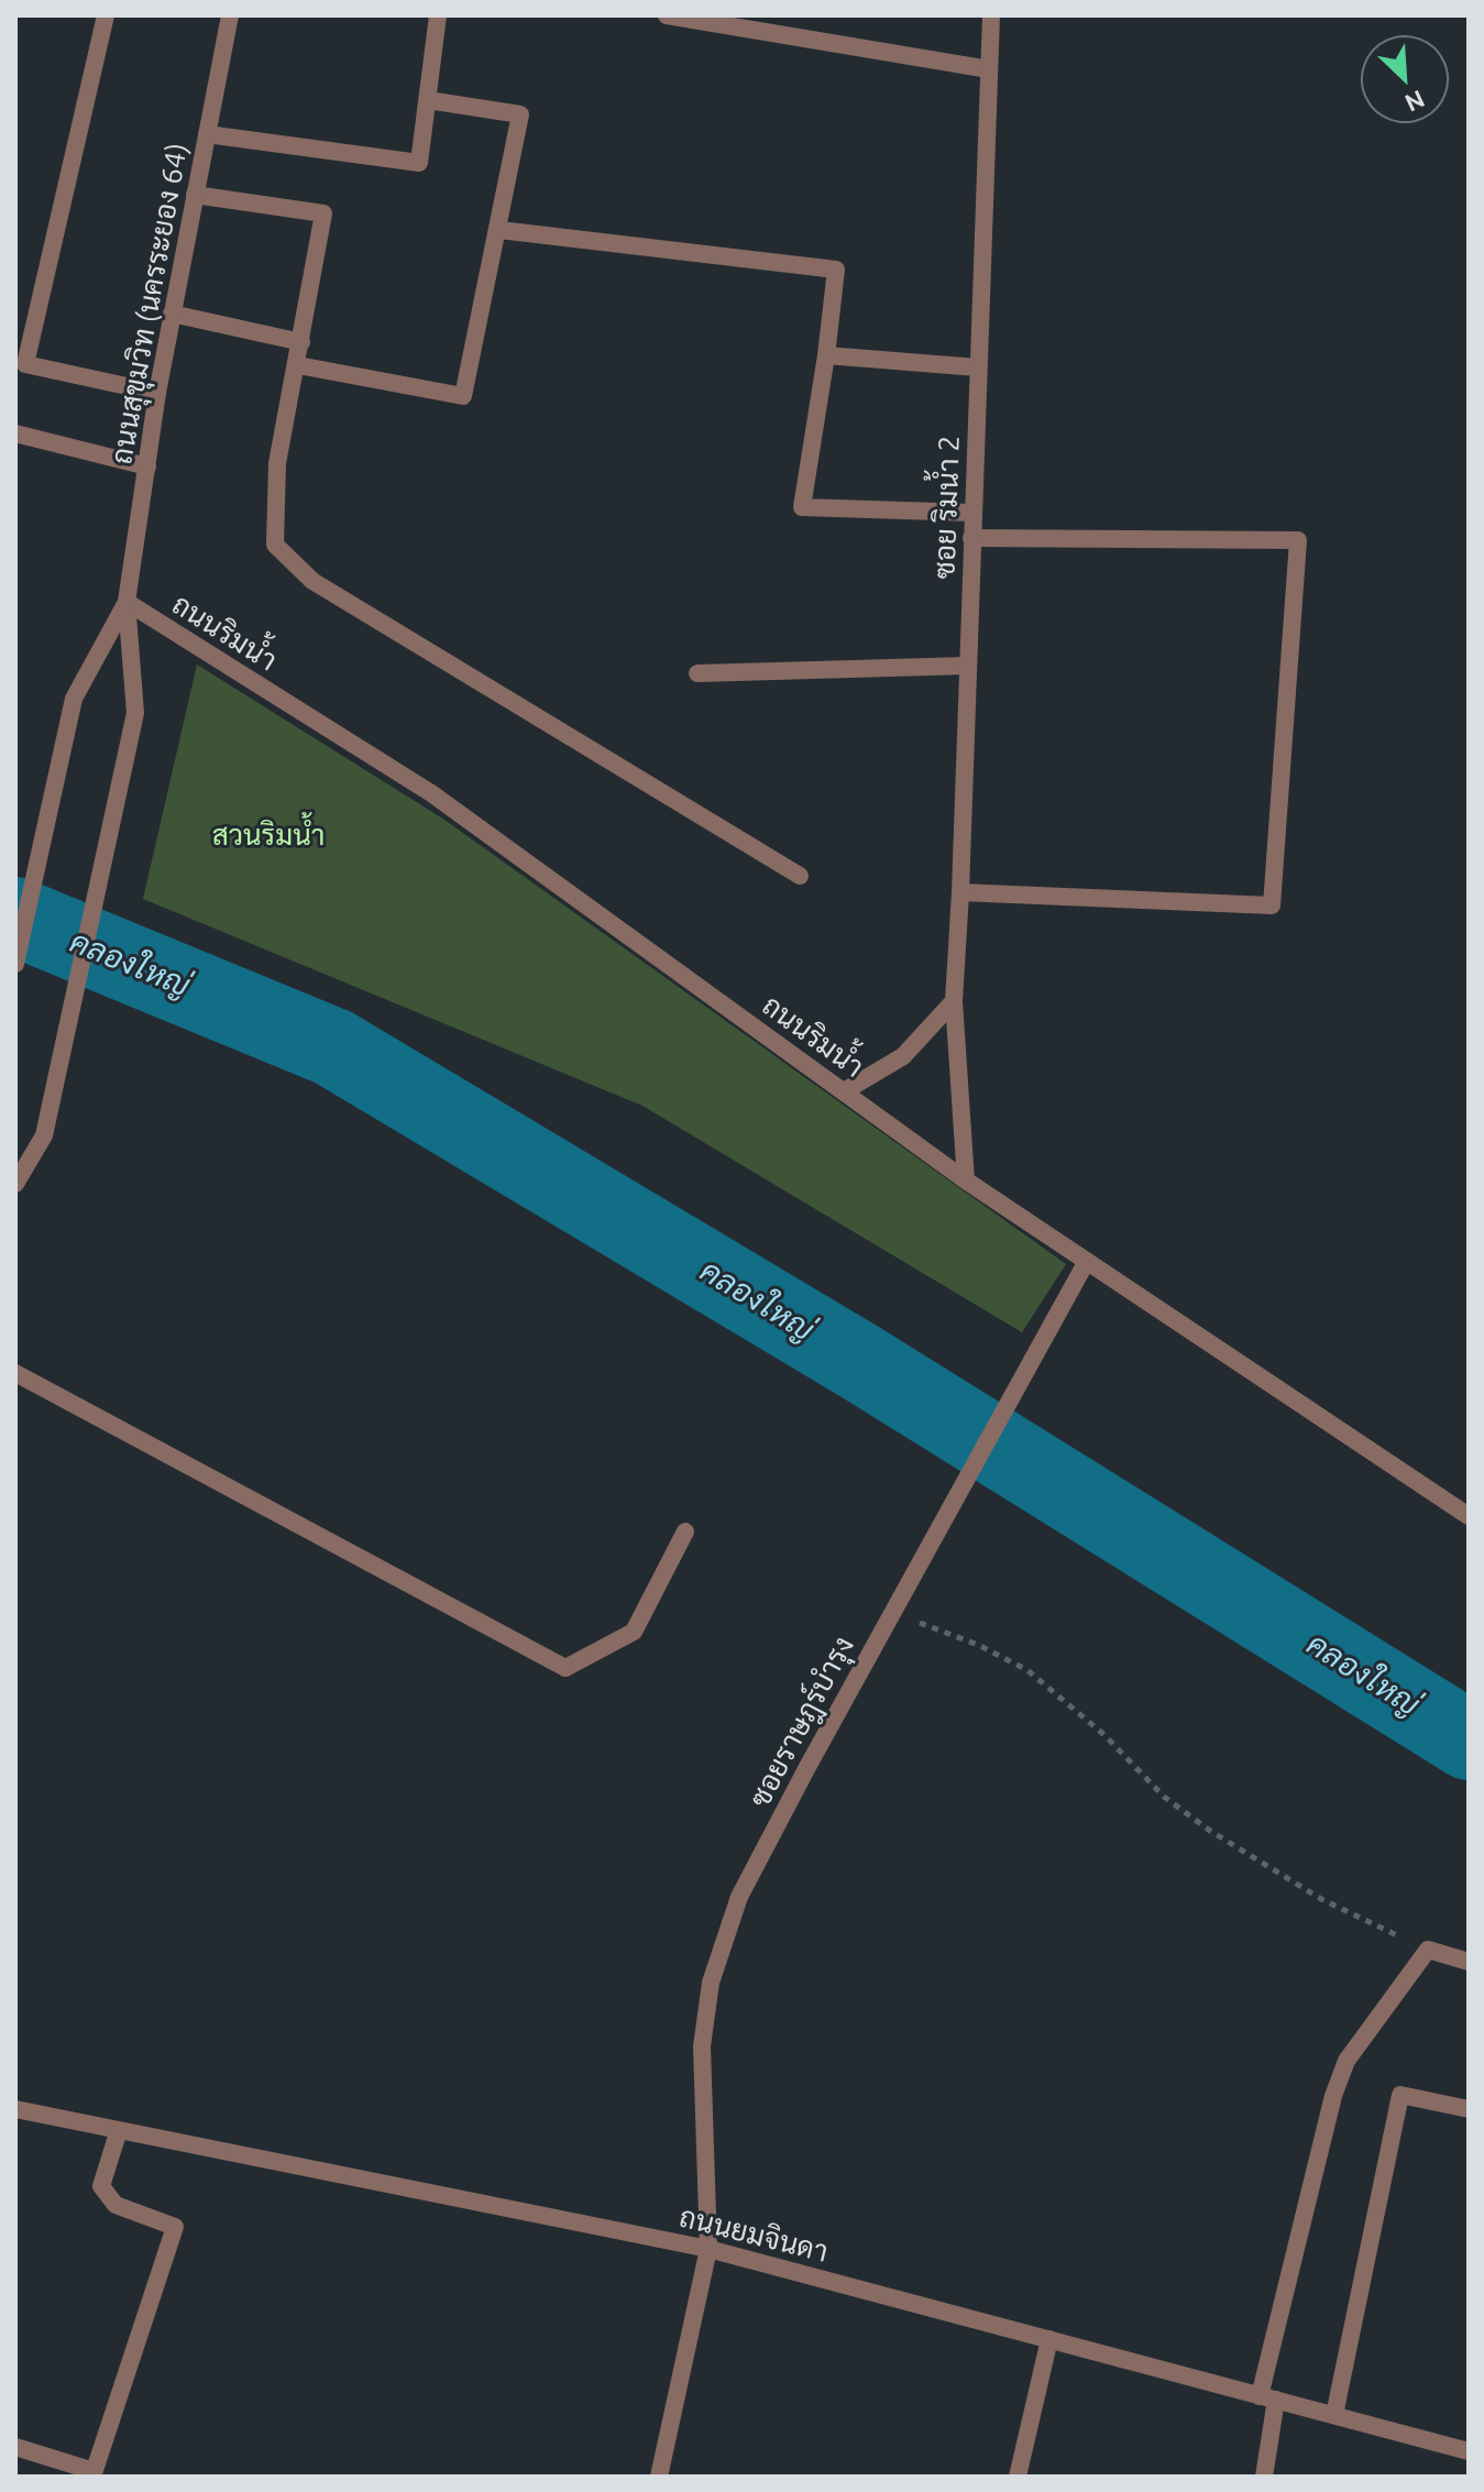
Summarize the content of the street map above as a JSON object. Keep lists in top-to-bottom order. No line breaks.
{"streets":{"street":["ถนนสุขุมวิท (นครระยอง 64)","ซอย ริมน้ำ 2","ถนนริมน้ำ","ซอยราษฎร์บำรุง","ถนนยมจินดา"]},"crossings":[["ถนนสุขุมวิท (นครระยอง 64)","ถนนริมน้ำ"],["ซอย ริมน้ำ 2","ถนนริมน้ำ"],["ถนนริมน้ำ","ซอยราษฎร์บำรุง"],["ซอยราษฎร์บำรุง","ถนนยมจินดา"]],"water":["คลองใหญ่"],"parks":["สวนริมน้ำ"],"north":"bottom right"}
